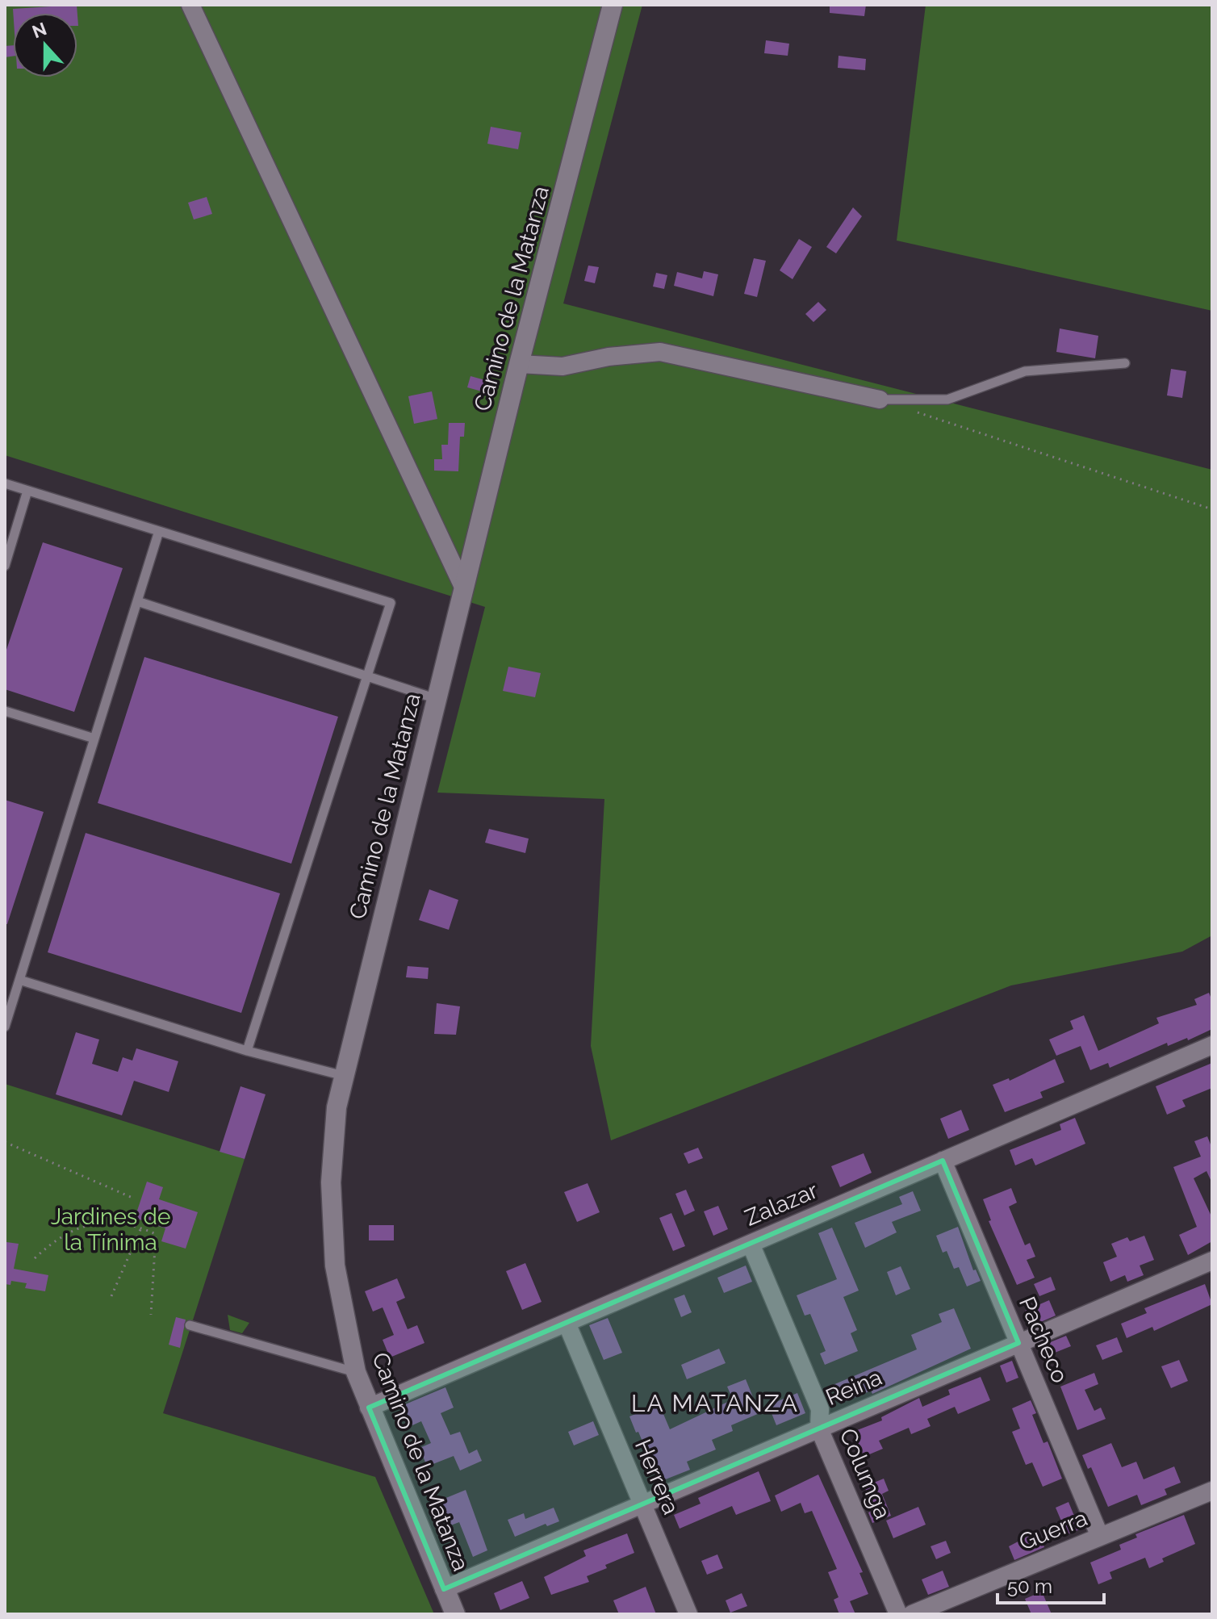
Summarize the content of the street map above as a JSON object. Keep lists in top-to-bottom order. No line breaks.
{"streets":{"street":["Camino de la Matanza","Zalazar","Pacheco","Reina","Columga","Herrera","Guerra"]},"crossings":[["Camino de la Matanza","Zalazar"],["Camino de la Matanza","Reina"],["Zalazar","Pacheco"],["Zalazar","Columga"],["Zalazar","Herrera"],["Pacheco","Reina"],["Pacheco","Guerra"],["Reina","Columga"],["Reina","Herrera"]],"districts":["LA MATANZA"],"parks":["Jardines de la Tínima"],"scale_bar":"50 m","north":"top"}
